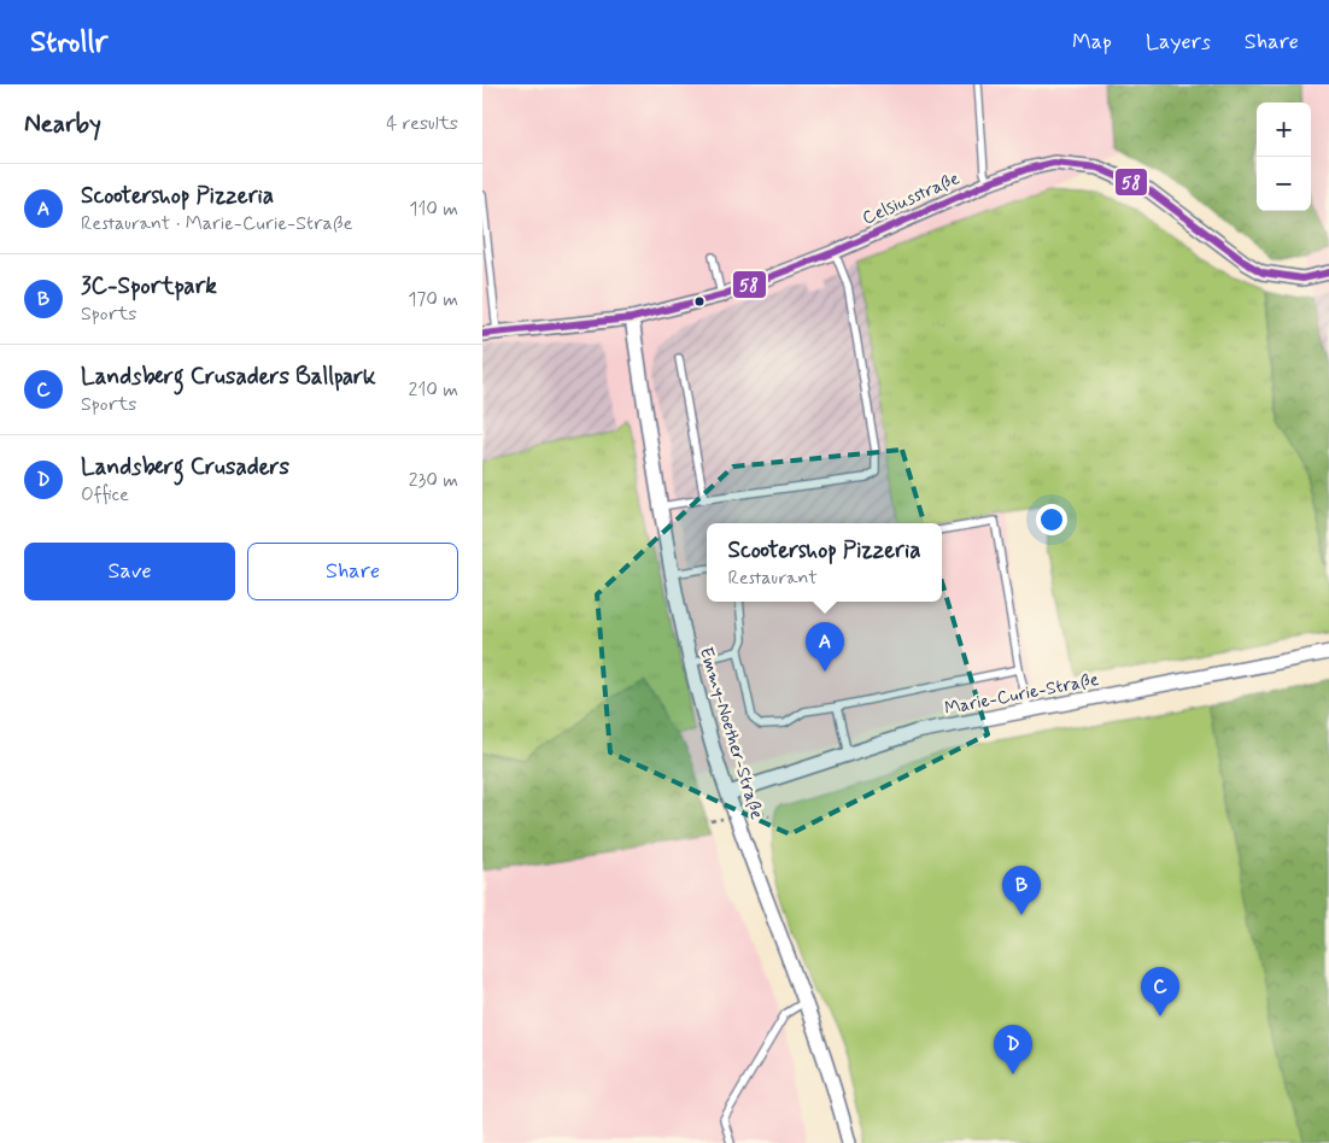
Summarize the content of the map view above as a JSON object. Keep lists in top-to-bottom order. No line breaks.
{"streets":{"street":["Celsiusstraße","Marie-Curie-Straße","Emmy-Noether-Straße"]},"crossings":[["Celsiusstraße","Emmy-Noether-Straße"],["Marie-Curie-Straße","Emmy-Noether-Straße"]],"lines":["transit line 58"],"page":{"header":"Strollr","nav":["Map","Layers","Share"],"heading":["Nearby","4 results"],"map_buttons":["+","−"],"list":[{"mark":"A","name":"Scootershop Pizzeria","note":"Restaurant · Marie-Curie-Straße","value":"110 m"},{"mark":"B","name":"3C-Sportpark","note":"Sports","value":"170 m"},{"mark":"C","name":"Landsberg Crusaders Ballpark","note":"Sports","value":"210 m"},{"mark":"D","name":"Landsberg Crusaders","note":"Office","value":"230 m"}],"popup":["Scootershop Pizzeria","Restaurant"],"buttons":["Save","Share"],"pins":["A","B","C","D"]}}
